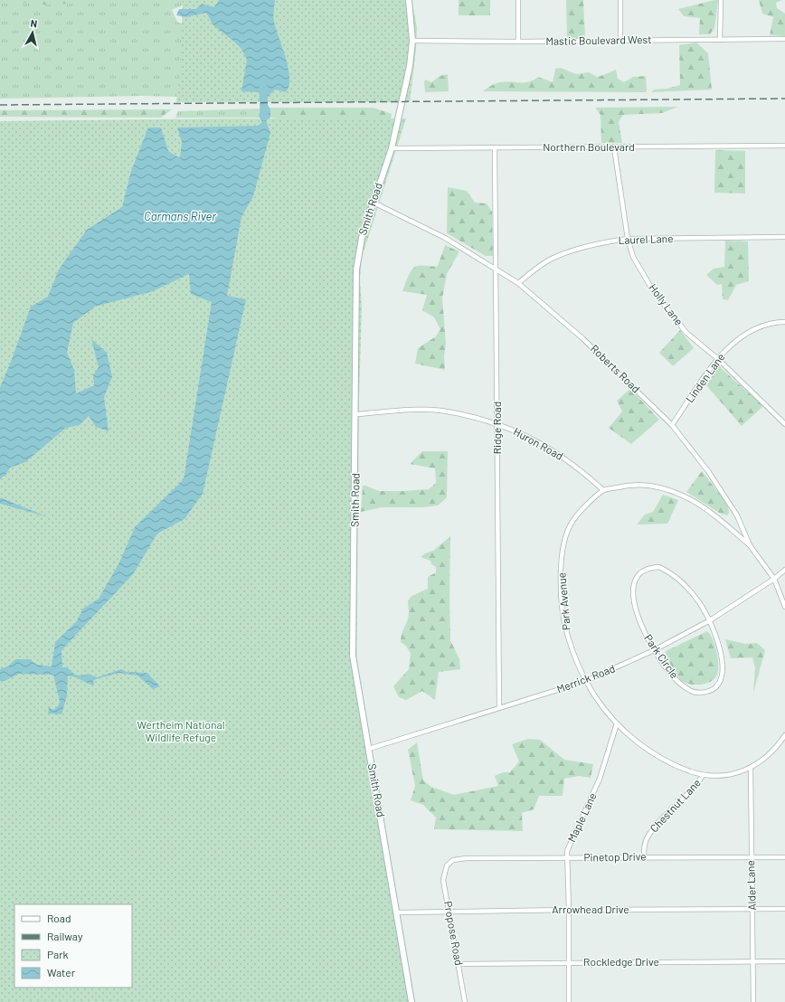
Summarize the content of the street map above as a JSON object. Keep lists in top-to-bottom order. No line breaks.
{"streets":{"street":["Mastic Boulevard West","Northern Boulevard","Smith Road","Laurel Lane","Holly Lane","Roberts Road","Linden Lane","Ridge Road","Huron Road","Park Avenue","Park Circle","Merrick Road","Chestnut Lane","Maple Lane","Pinetop Drive","Alder Lane","Arrowhead Drive","Propose Road","Rockledge Drive"]},"crossings":[["Mastic Boulevard West","Smith Road"],["Northern Boulevard","Smith Road"],["Northern Boulevard","Holly Lane"],["Northern Boulevard","Ridge Road"],["Smith Road","Roberts Road"],["Smith Road","Huron Road"],["Smith Road","Merrick Road"],["Smith Road","Arrowhead Drive"],["Laurel Lane","Holly Lane"],["Laurel Lane","Roberts Road"],["Holly Lane","Linden Lane"],["Roberts Road","Linden Lane"],["Roberts Road","Ridge Road"],["Roberts Road","Merrick Road"],["Ridge Road","Huron Road"],["Ridge Road","Merrick Road"],["Huron Road","Park Avenue"],["Park Avenue","Merrick Road"],["Park Avenue","Chestnut Lane"],["Park Avenue","Maple Lane"],["Park Avenue","Alder Lane"],["Park Circle","Merrick Road"],["Chestnut Lane","Pinetop Drive"],["Maple Lane","Pinetop Drive"],["Maple Lane","Arrowhead Drive"],["Maple Lane","Rockledge Drive"],["Pinetop Drive","Alder Lane"],["Pinetop Drive","Propose Road"],["Alder Lane","Arrowhead Drive"],["Alder Lane","Rockledge Drive"],["Arrowhead Drive","Propose Road"],["Propose Road","Rockledge Drive"]],"water":["Carmans River"],"parks":["Wertheim National Wildlife Refuge"],"legend":["Road","Railway","Park","Water"],"north":"top"}
